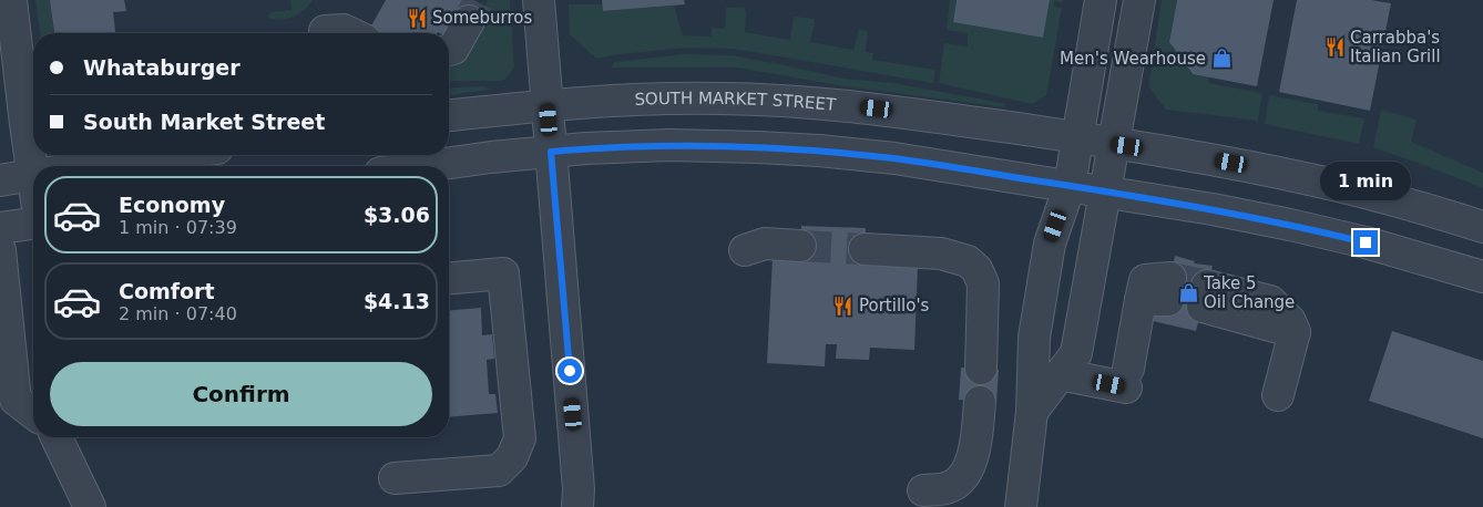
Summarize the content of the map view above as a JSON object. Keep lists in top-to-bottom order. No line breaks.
{"streets":{"street":["SOUTH MARKET STREET"]},"places":{"restaurant":["Someburros","Carrabba's Italian Grill","Portillo's"],"shop":["Men's Wearhouse","Take 5 Oil Change"]},"page":{"banner":["Whataburger","South Market Street"],"bubble":"1 min","list":[{"name":"Economy","note":"1 min · 07:39","value":"$3.06"},{"name":"Comfort","note":"2 min · 07:40","value":"$4.13"}],"buttons":"Confirm"}}
